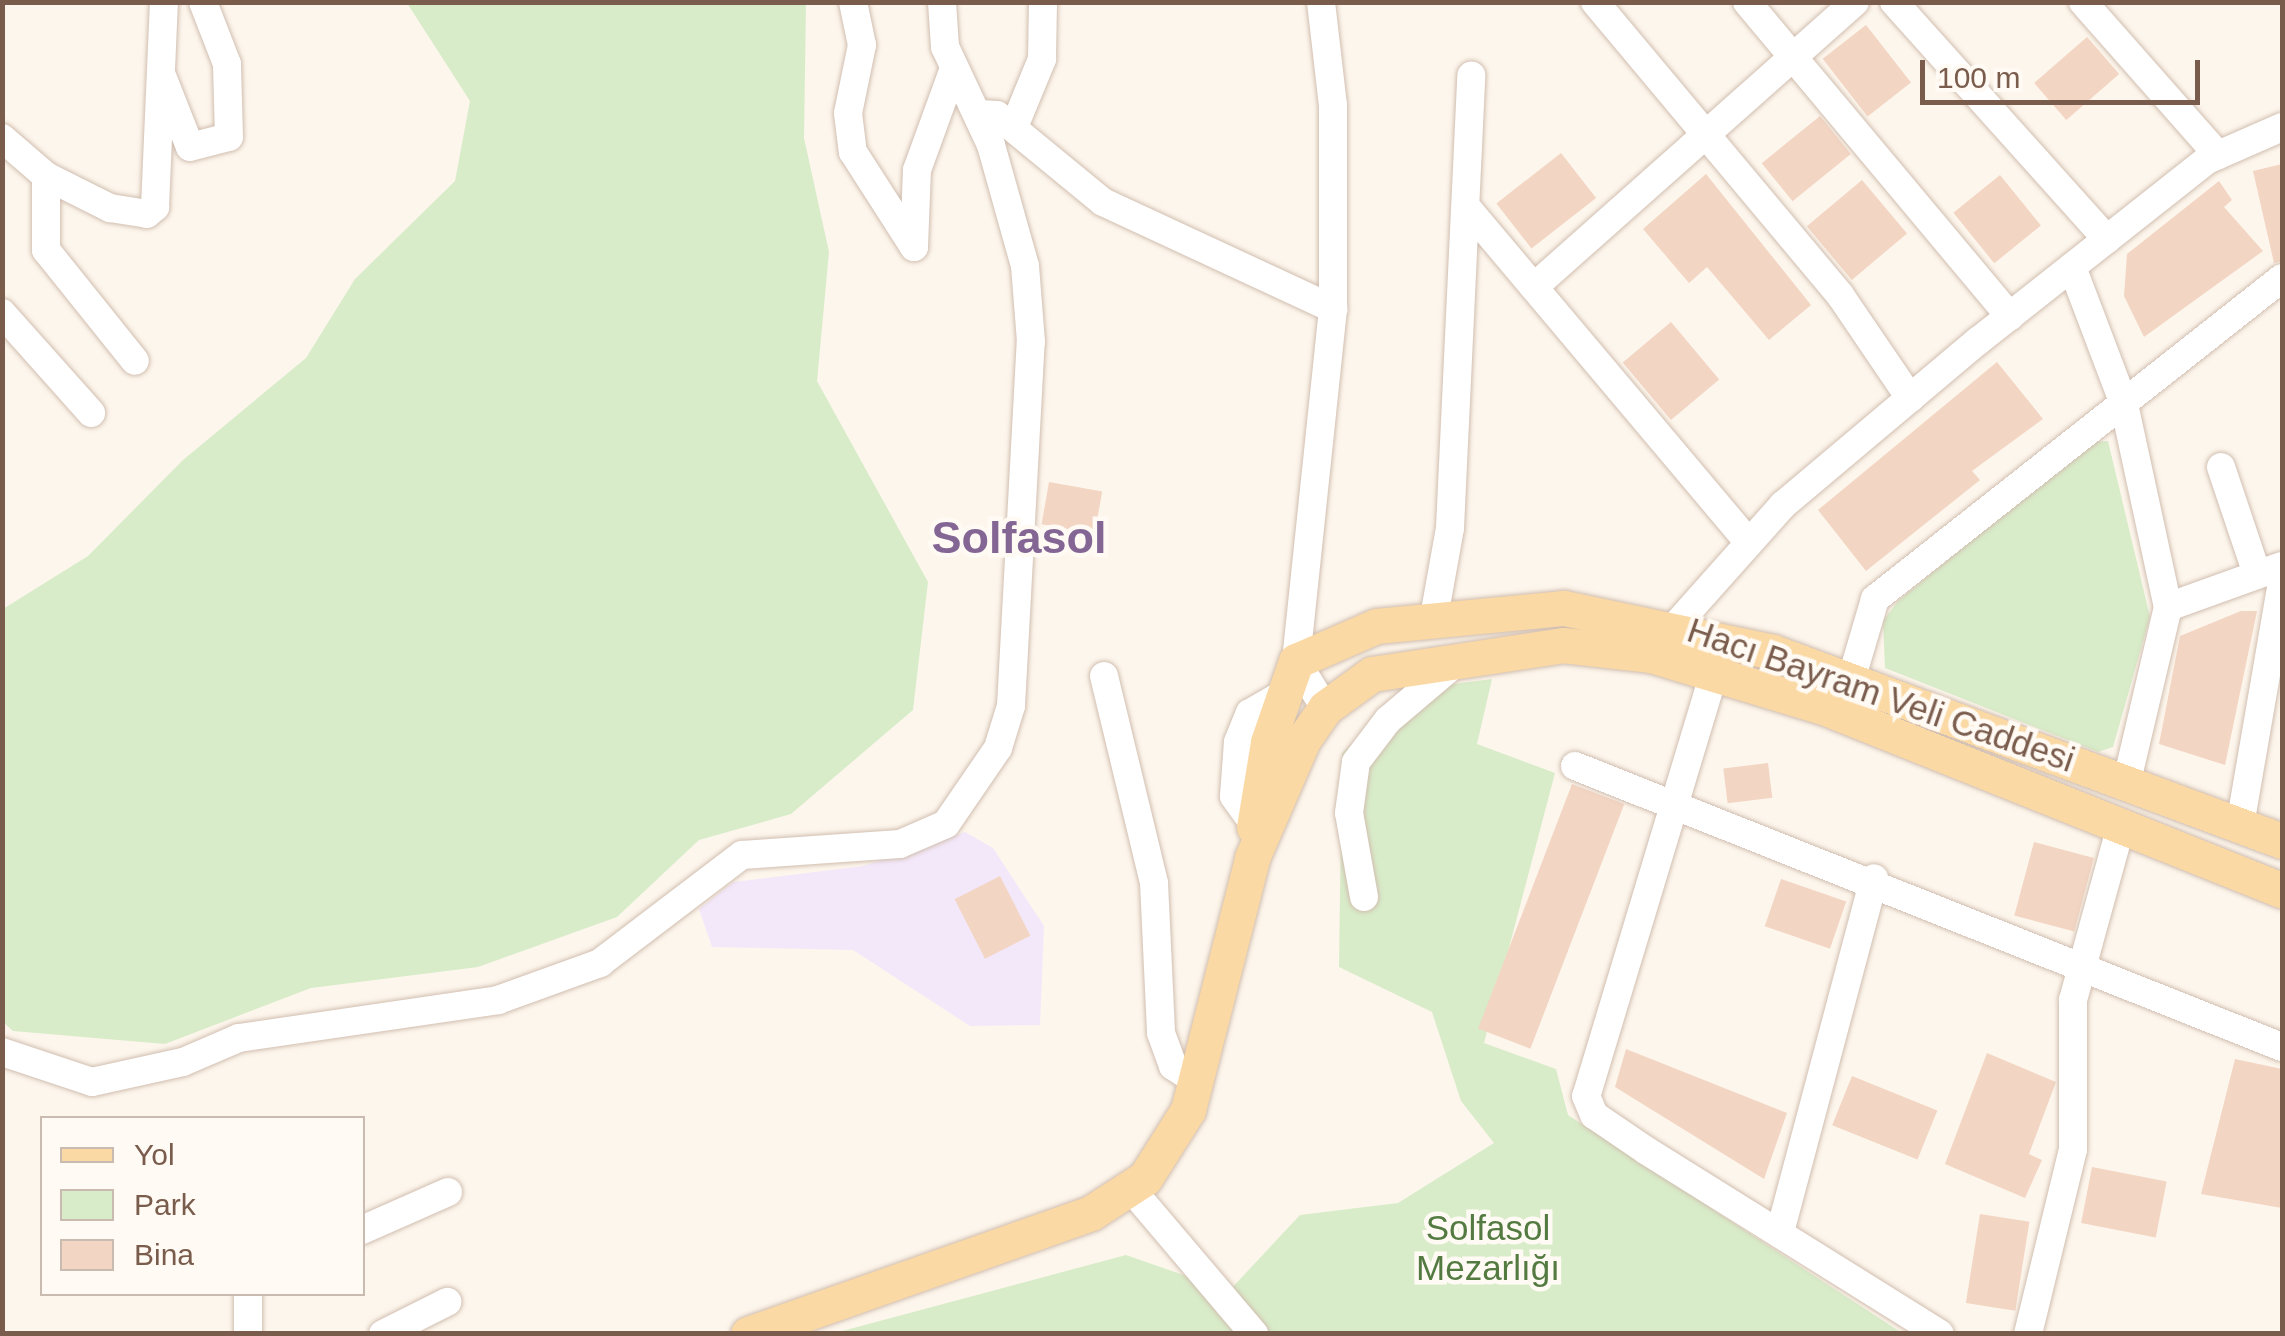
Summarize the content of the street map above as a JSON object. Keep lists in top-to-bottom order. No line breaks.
{"streets":{"main road":["Hacı Bayram Veli Caddesi"]},"districts":["Solfasol"],"parks":["Solfasol Mezarlığı"],"legend":["Yol","Park","Bina"],"scale_bar":"100 m"}
